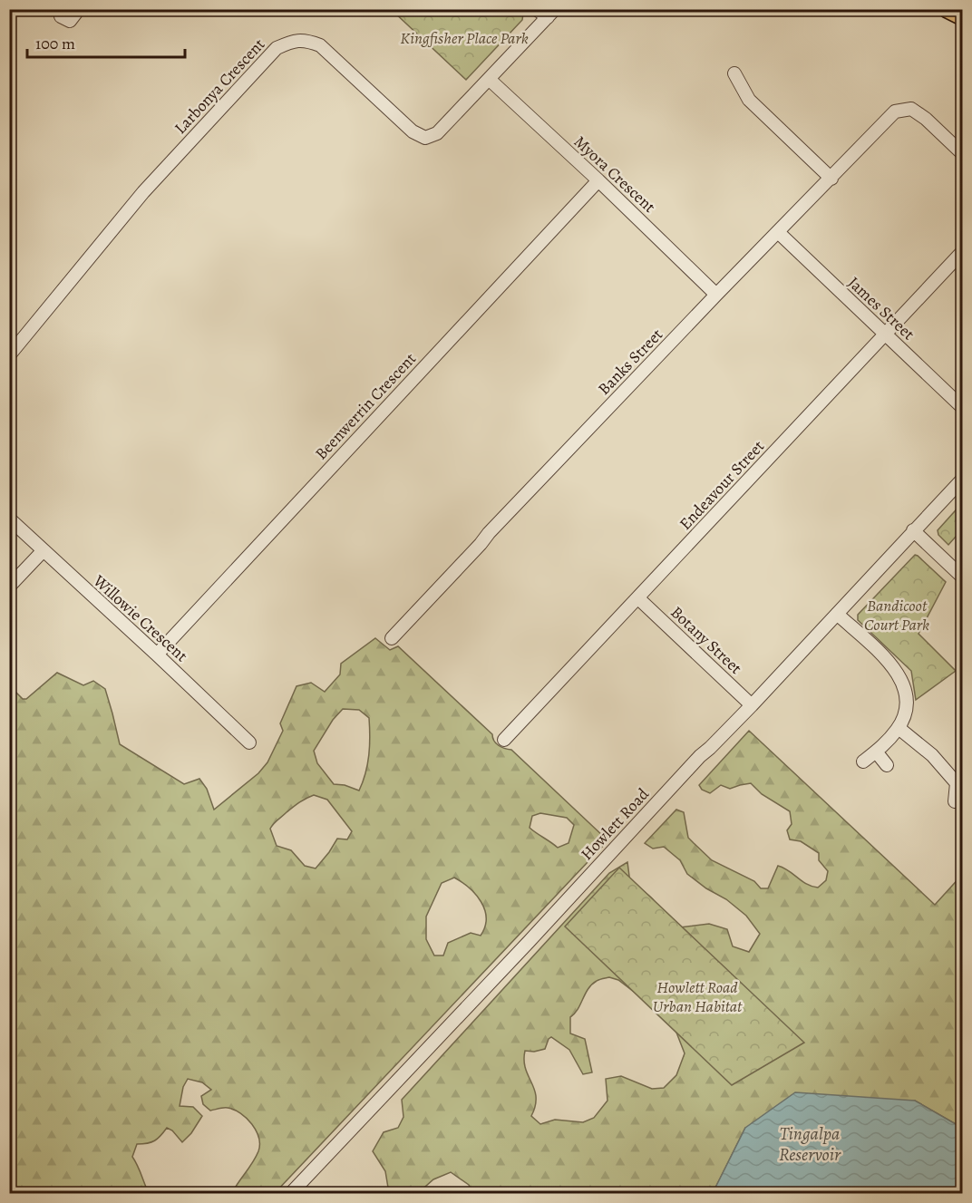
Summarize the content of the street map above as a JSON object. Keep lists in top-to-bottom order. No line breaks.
{"streets":{"street":["Larbonya Crescent","Myora Crescent","James Street","Banks Street","Beenwerrin Crescent","Endeavour Street","Willowie Crescent","Botany Street","Howlett Road"]},"crossings":[["Larbonya Crescent","Myora Crescent"],["Myora Crescent","Banks Street"],["Myora Crescent","Beenwerrin Crescent"],["James Street","Banks Street"],["James Street","Endeavour Street"],["Beenwerrin Crescent","Willowie Crescent"],["Endeavour Street","Botany Street"],["Botany Street","Howlett Road"]],"water":["Tingalpa Reservoir"],"parks":["Kingfisher Place Park","Bandicoot Court Park","Howlett Road Urban Habitat"],"scale_bar":"100 m"}
